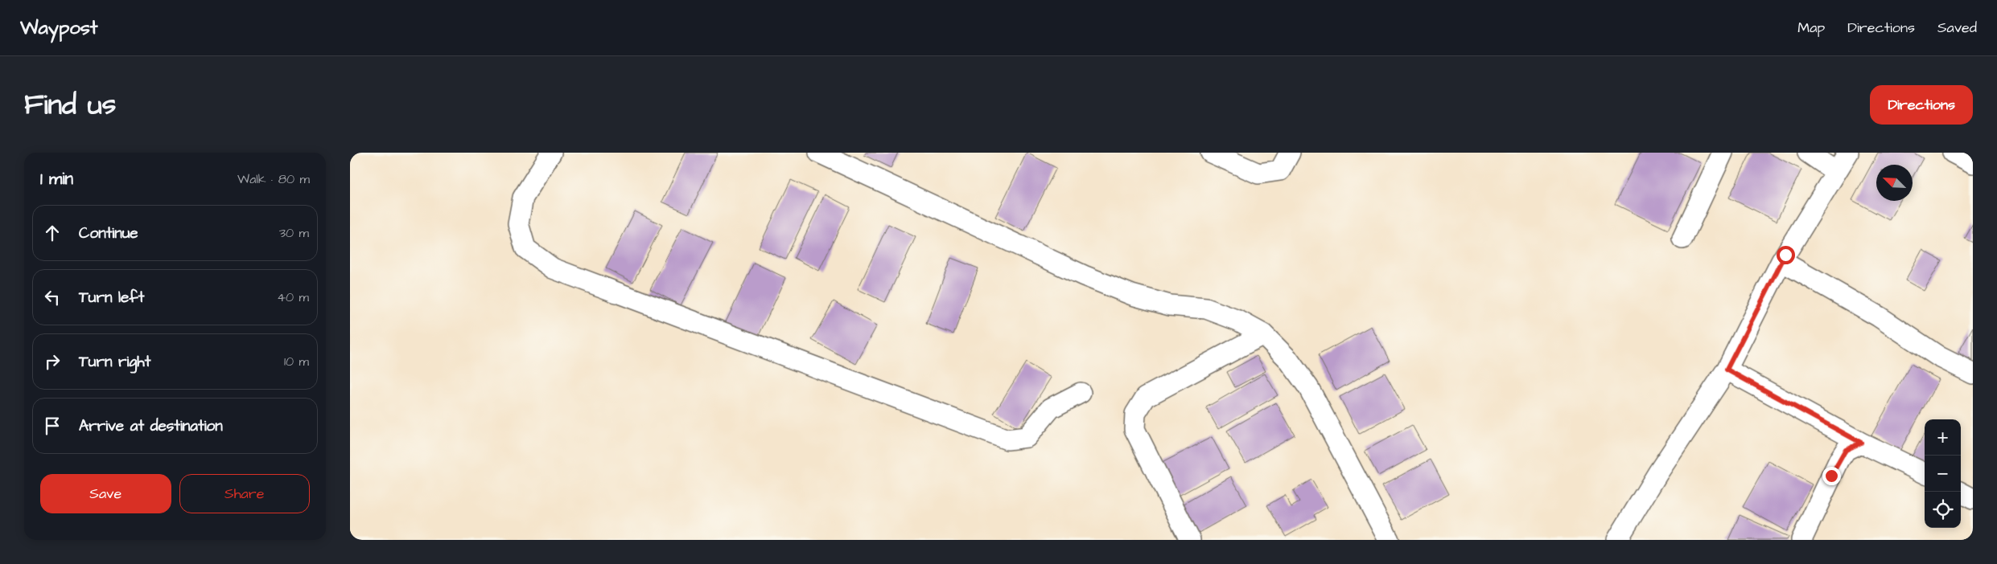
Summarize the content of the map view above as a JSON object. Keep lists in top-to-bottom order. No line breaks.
{"north":"top left","page":{"header":"Waypost","nav":["Map","Directions","Saved"],"title":"Find us","buttons":["Directions",["Save","Share"]],"heading":["1 min","Walk · 80 m"],"list":[["Continue","30 m"],["Turn left","40 m"],["Turn right","10 m"],"Arrive at destination"],"map_buttons":["+","−"]}}
